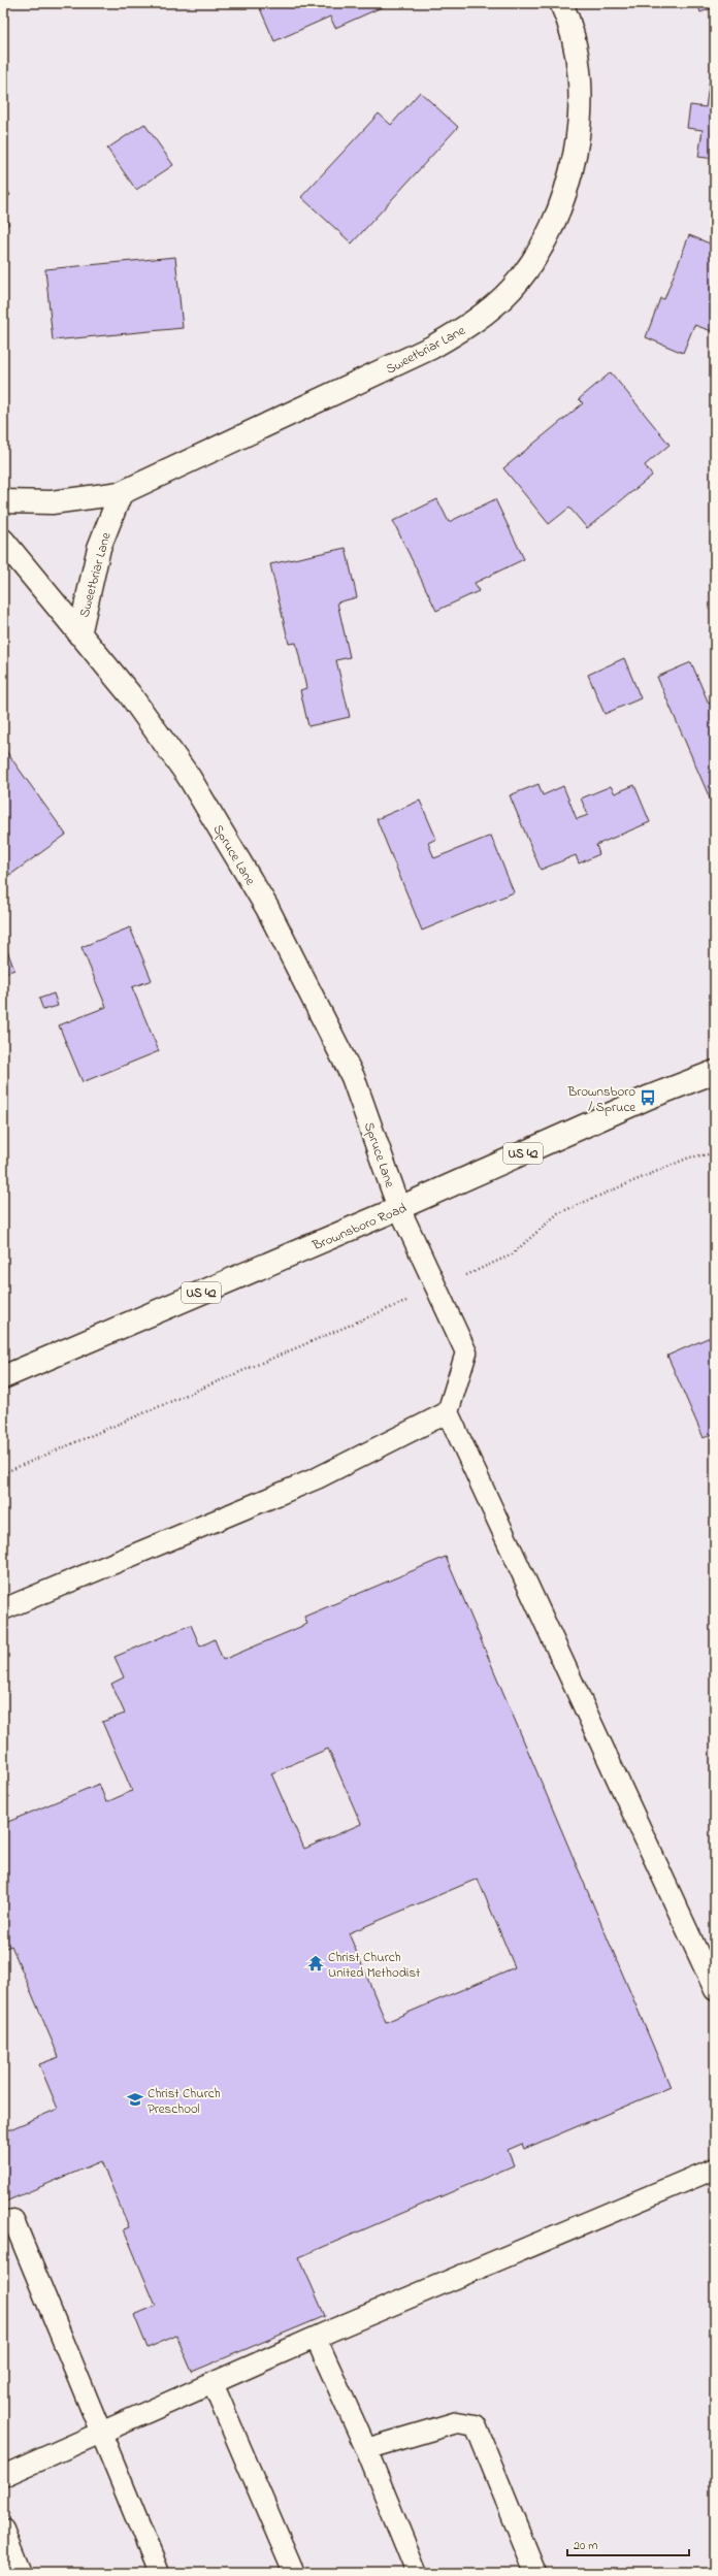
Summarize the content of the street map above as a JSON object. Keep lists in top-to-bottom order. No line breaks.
{"streets":{"street":["Sweetbriar Lane","Spruce Lane","US 42","Brownsboro Road"]},"crossings":[["Sweetbriar Lane","Spruce Lane"],["Spruce Lane","Brownsboro Road"]],"places":{"bus stop":["Brownsboro / Spruce"],"temple":["Christ Church United Methodist"],"school or university":["Christ Church Preschool"]},"scale_bar":"20 m"}
